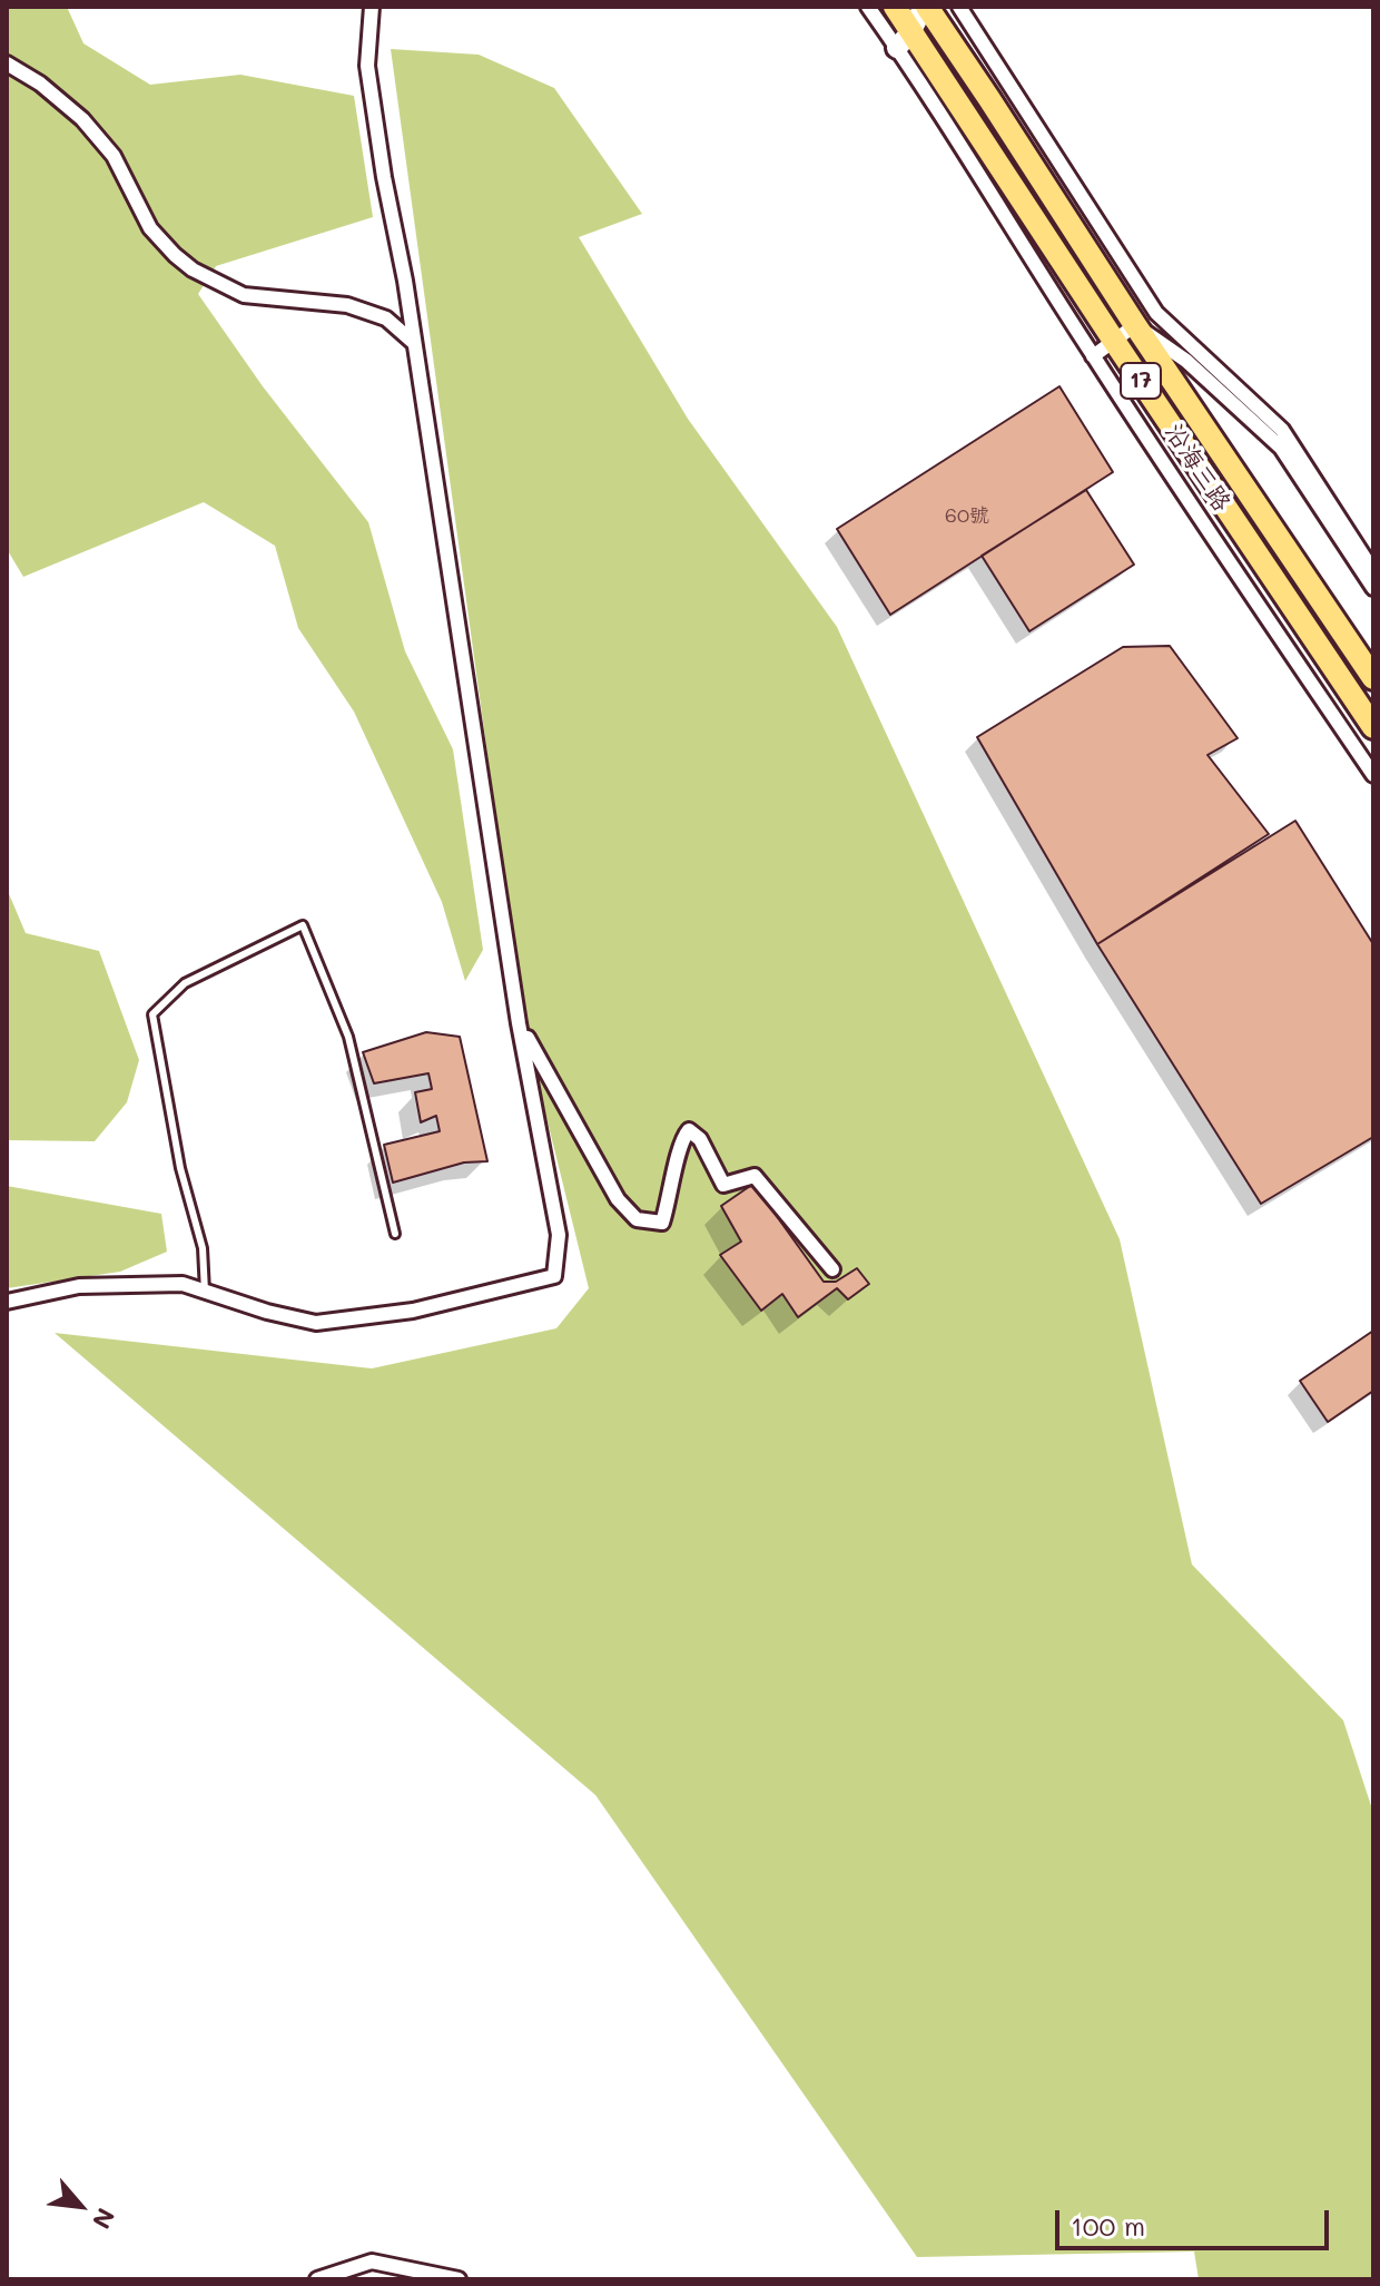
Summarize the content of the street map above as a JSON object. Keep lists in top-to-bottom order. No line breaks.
{"streets":{"main road":["17","沿海三路"]},"house_numbers":["60號"],"scale_bar":"100 m","north":"bottom right"}
